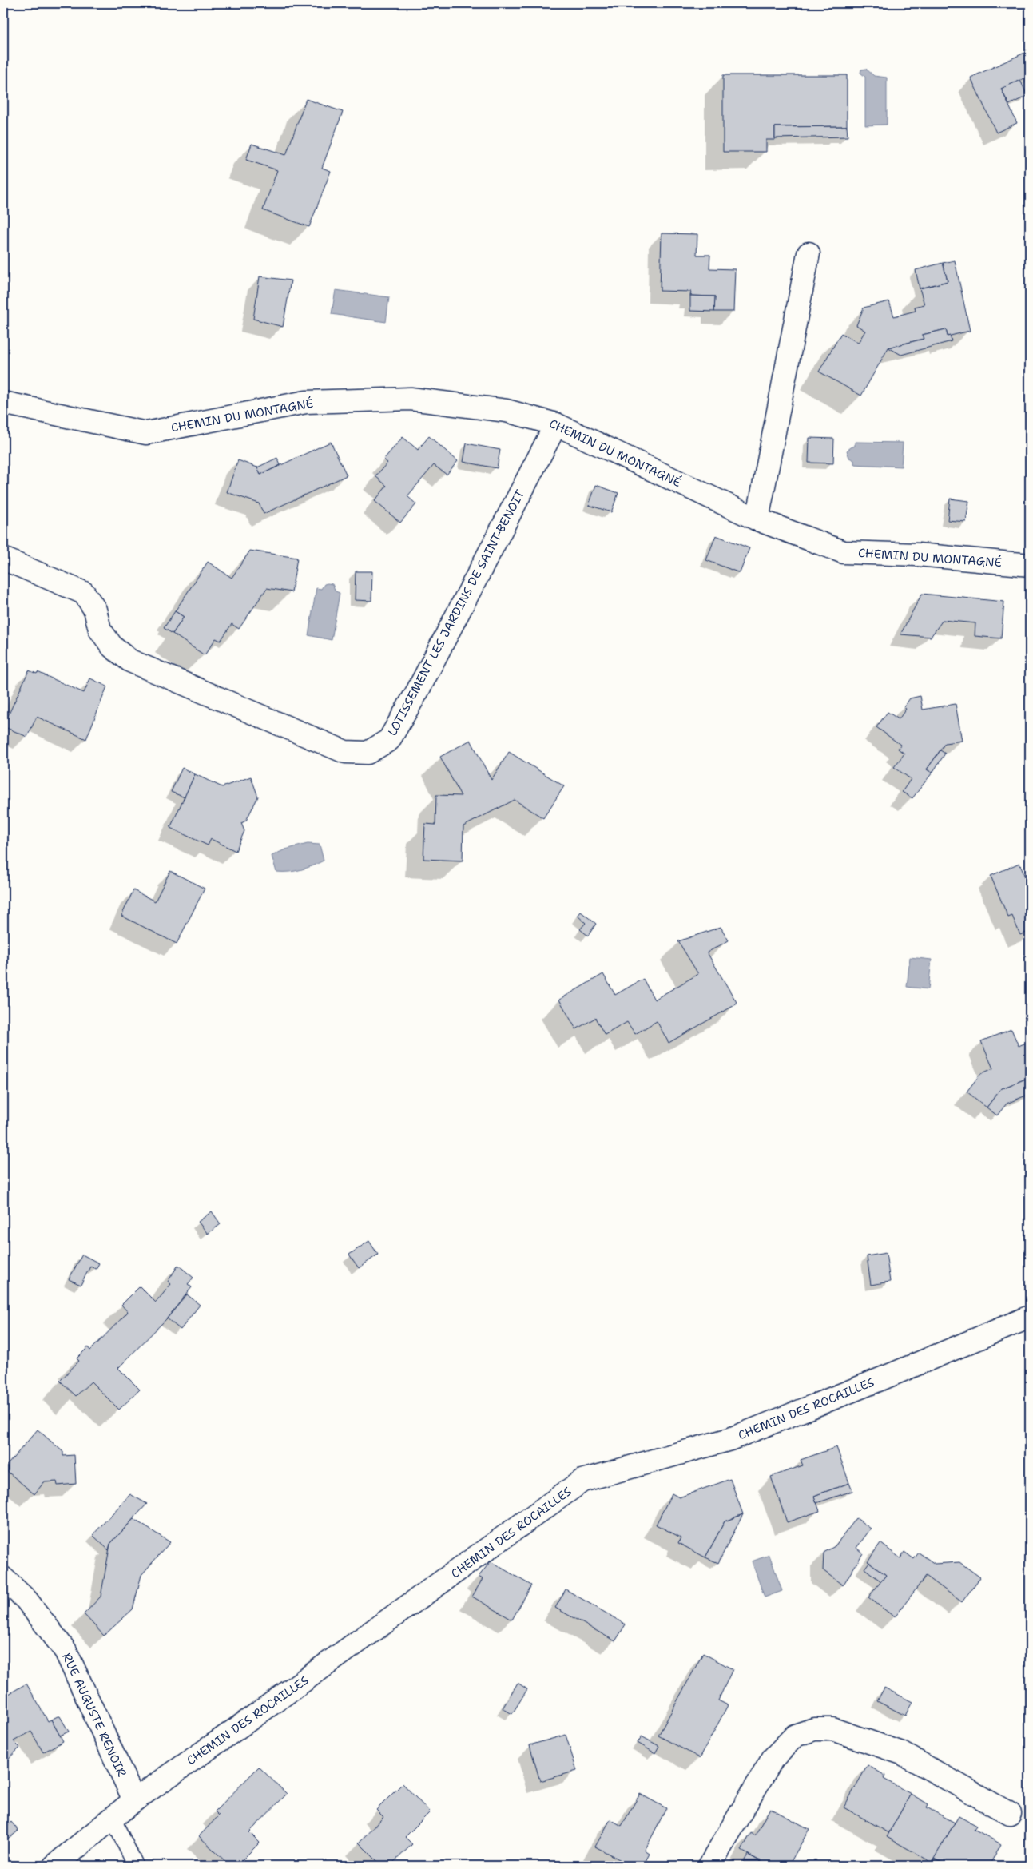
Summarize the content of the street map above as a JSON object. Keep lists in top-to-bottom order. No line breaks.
{"streets":{"street":["CHEMIN DU MONTAGNÉ","LOTISSEMENT LES JARDINS DE SAINT-BENOIT","CHEMIN DES ROCAILLES","RUE AUGUSTE RENOIR"]},"crossings":[["CHEMIN DU MONTAGNÉ","LOTISSEMENT LES JARDINS DE SAINT-BENOIT"],["CHEMIN DES ROCAILLES","RUE AUGUSTE RENOIR"]]}
